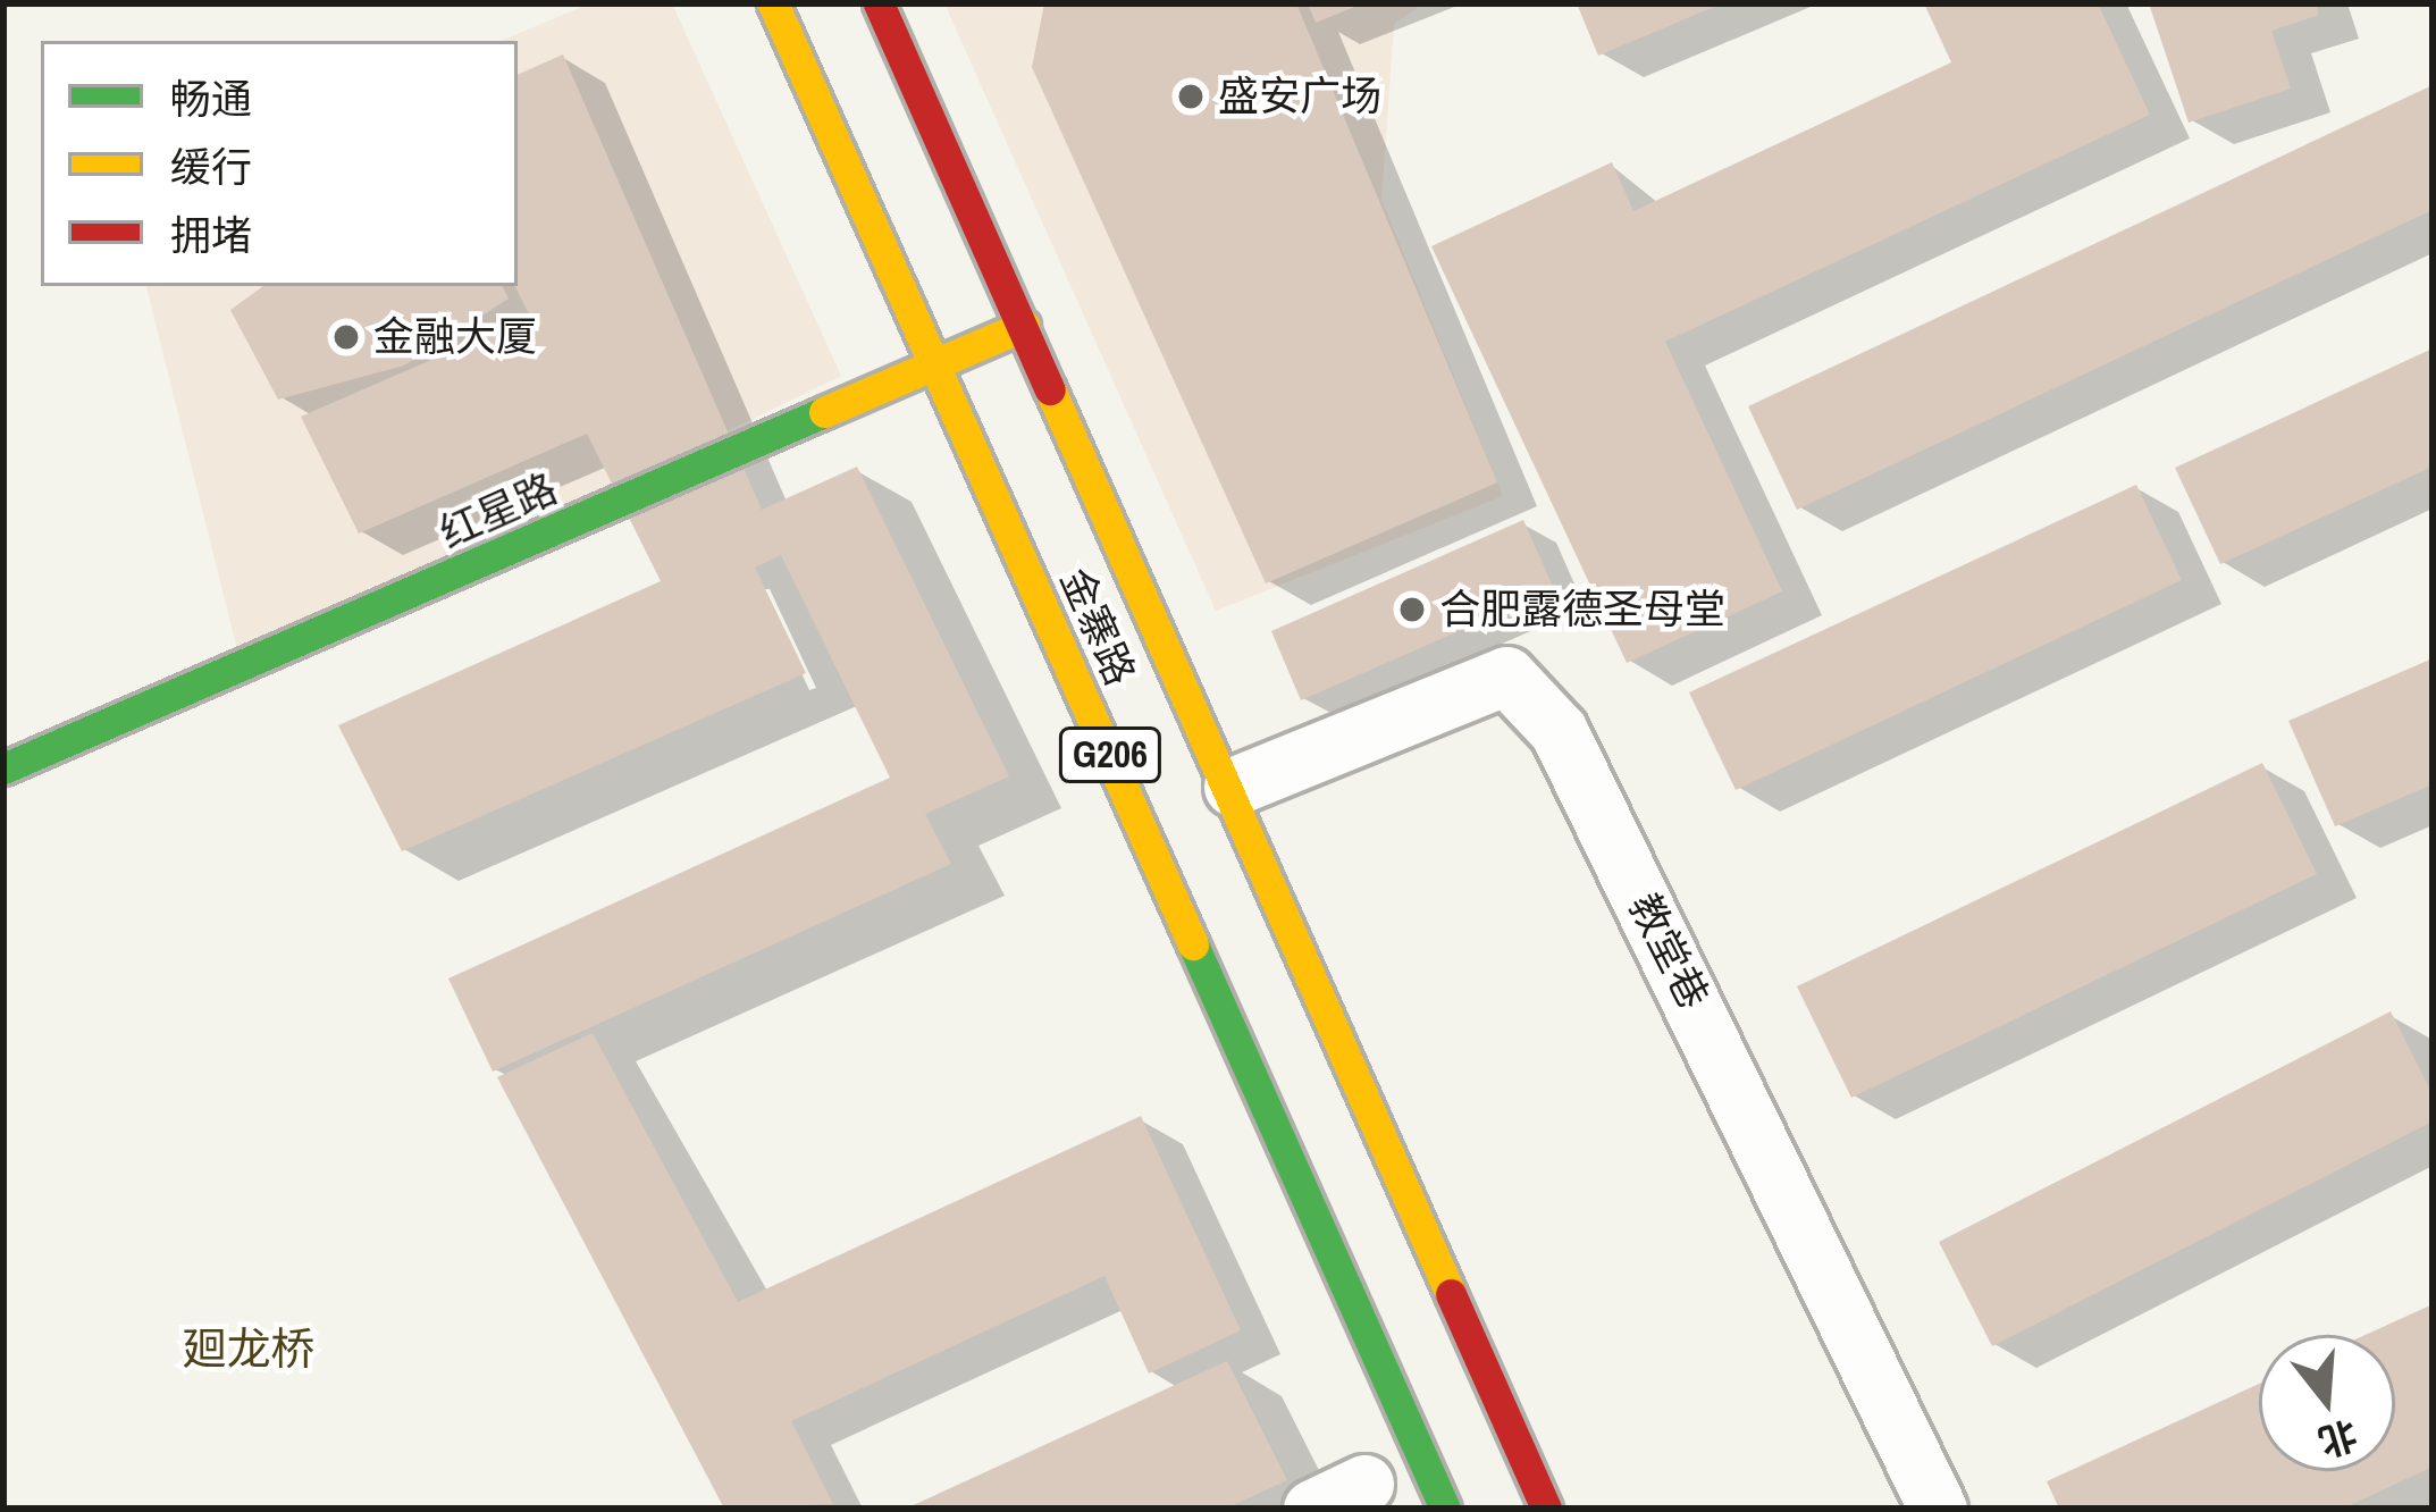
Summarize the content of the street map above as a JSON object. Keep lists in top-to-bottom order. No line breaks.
{"streets":{"main road":["红星路","金寨路","G206"],"street":["教堂巷"]},"crossings":[["红星路","金寨路"],["金寨路","教堂巷"]],"districts":["廻龙桥"],"places":["盛安广场","金融大厦","合肥露德圣母堂"],"legend":["畅通","缓行","拥堵"],"north":"bottom"}
